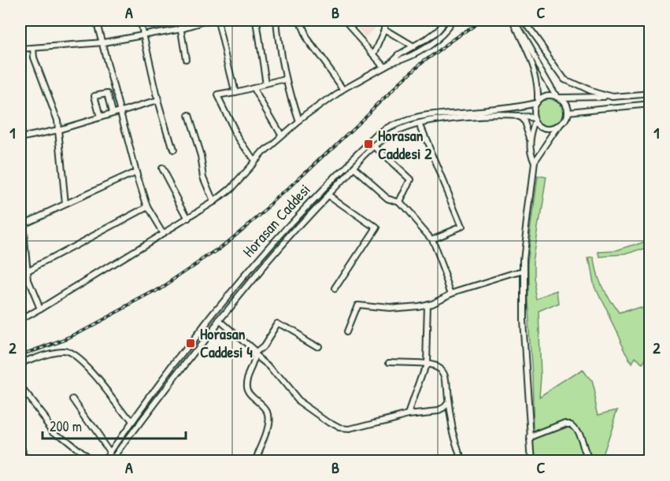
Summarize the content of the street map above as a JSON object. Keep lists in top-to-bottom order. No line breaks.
{"streets":{"street":["Horasan Caddesi"]},"places":{"transit":["Horasan Caddesi 2","Horasan Caddesi 4"]},"scale_bar":"200 m","grid":{"columns":["A","B","C"],"rows":["1","2"]}}
